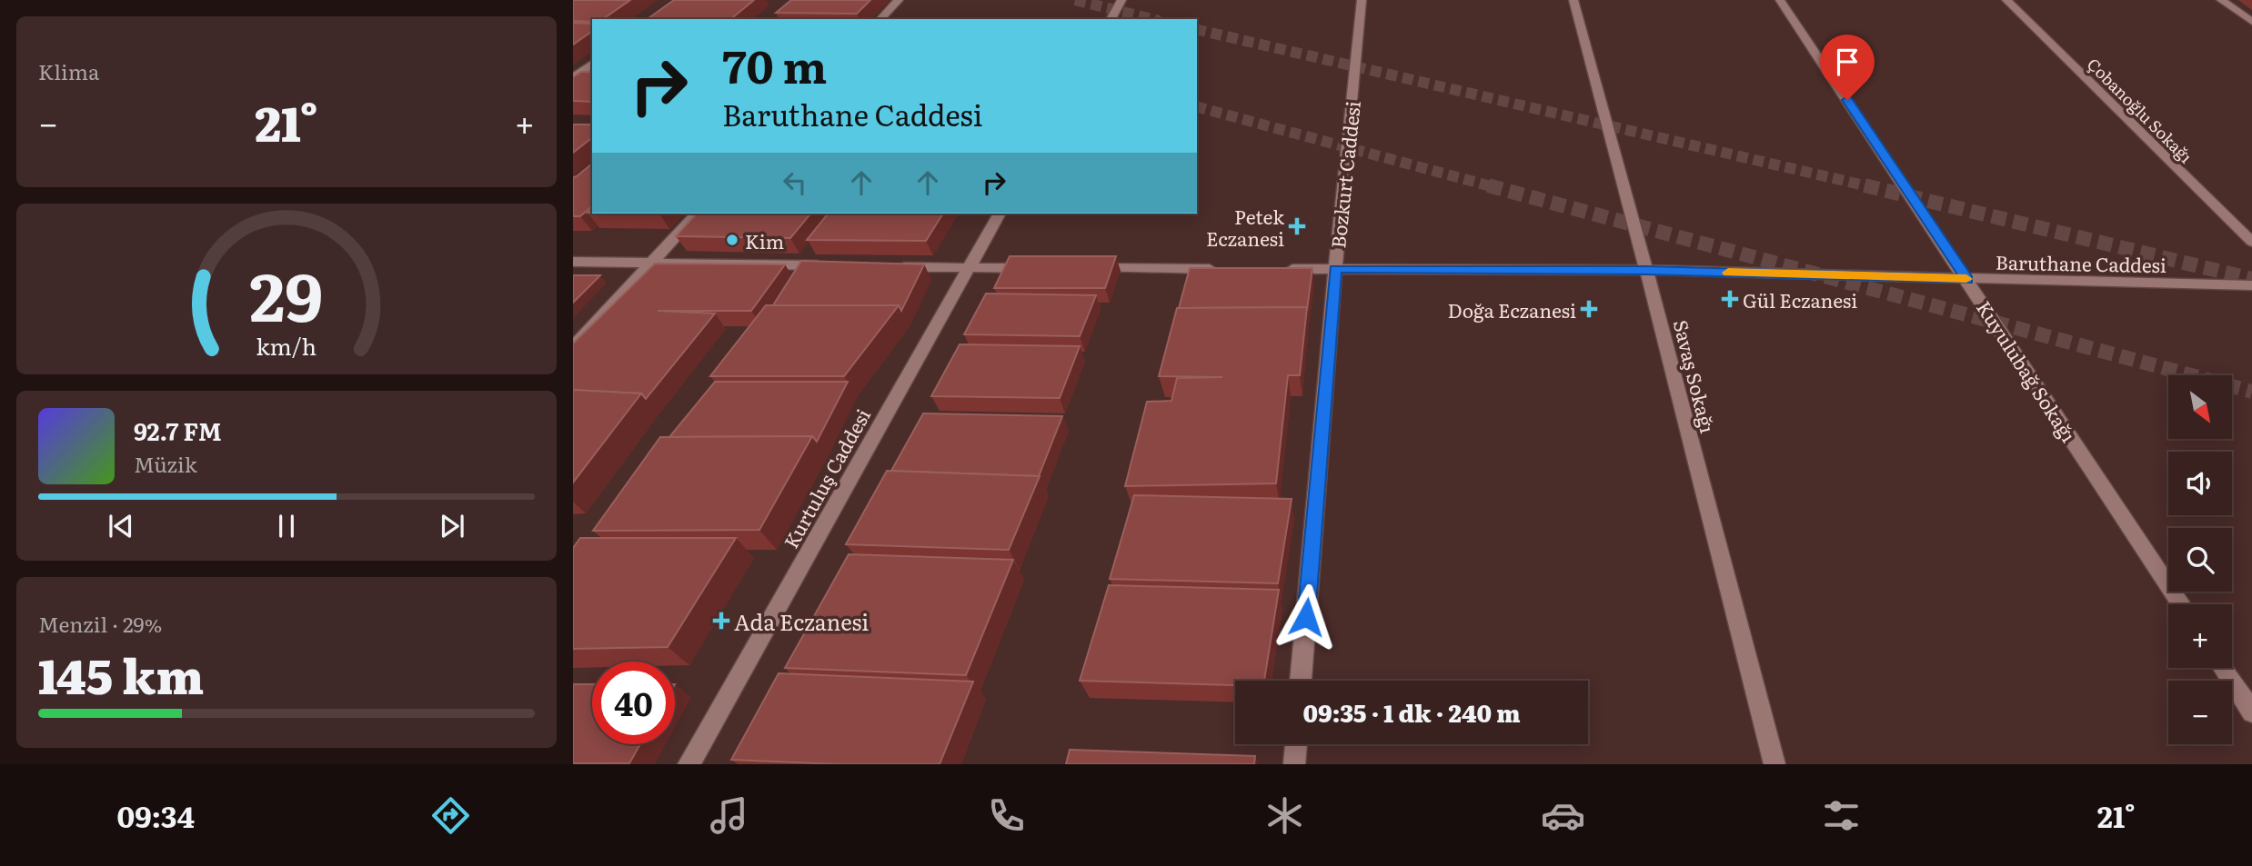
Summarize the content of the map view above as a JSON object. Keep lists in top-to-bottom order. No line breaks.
{"streets":{"street":["Çobanoğlu Sokağı","Bozkurt Caddesi","Baruthane Caddesi","Kuyulubağ Sokağı","Savaş Sokağı","Kurtuluş Caddesi"]},"crossings":[["Bozkurt Caddesi","Baruthane Caddesi"],["Baruthane Caddesi","Kuyulubağ Sokağı"],["Baruthane Caddesi","Savaş Sokağı"]],"places":{"health":["Petek Eczanesi","Gül Eczanesi","Doğa Eczanesi","Ada Eczanesi"],"other":["Kim"]},"north":"bottom right","page":{"tile":["Klima",["Menzil · 29%","145 km"]],"turn":["70 m","Baruthane Caddesi"],"heat":["−","21°","+"],"map_buttons":["+","−"],"song":["92.7 FM","Müzik"],"limit":"40","trip":"09:35 · 1 dk · 240 m","tabs":["09:34","21°"],"gauge":["29","km/h"]}}
